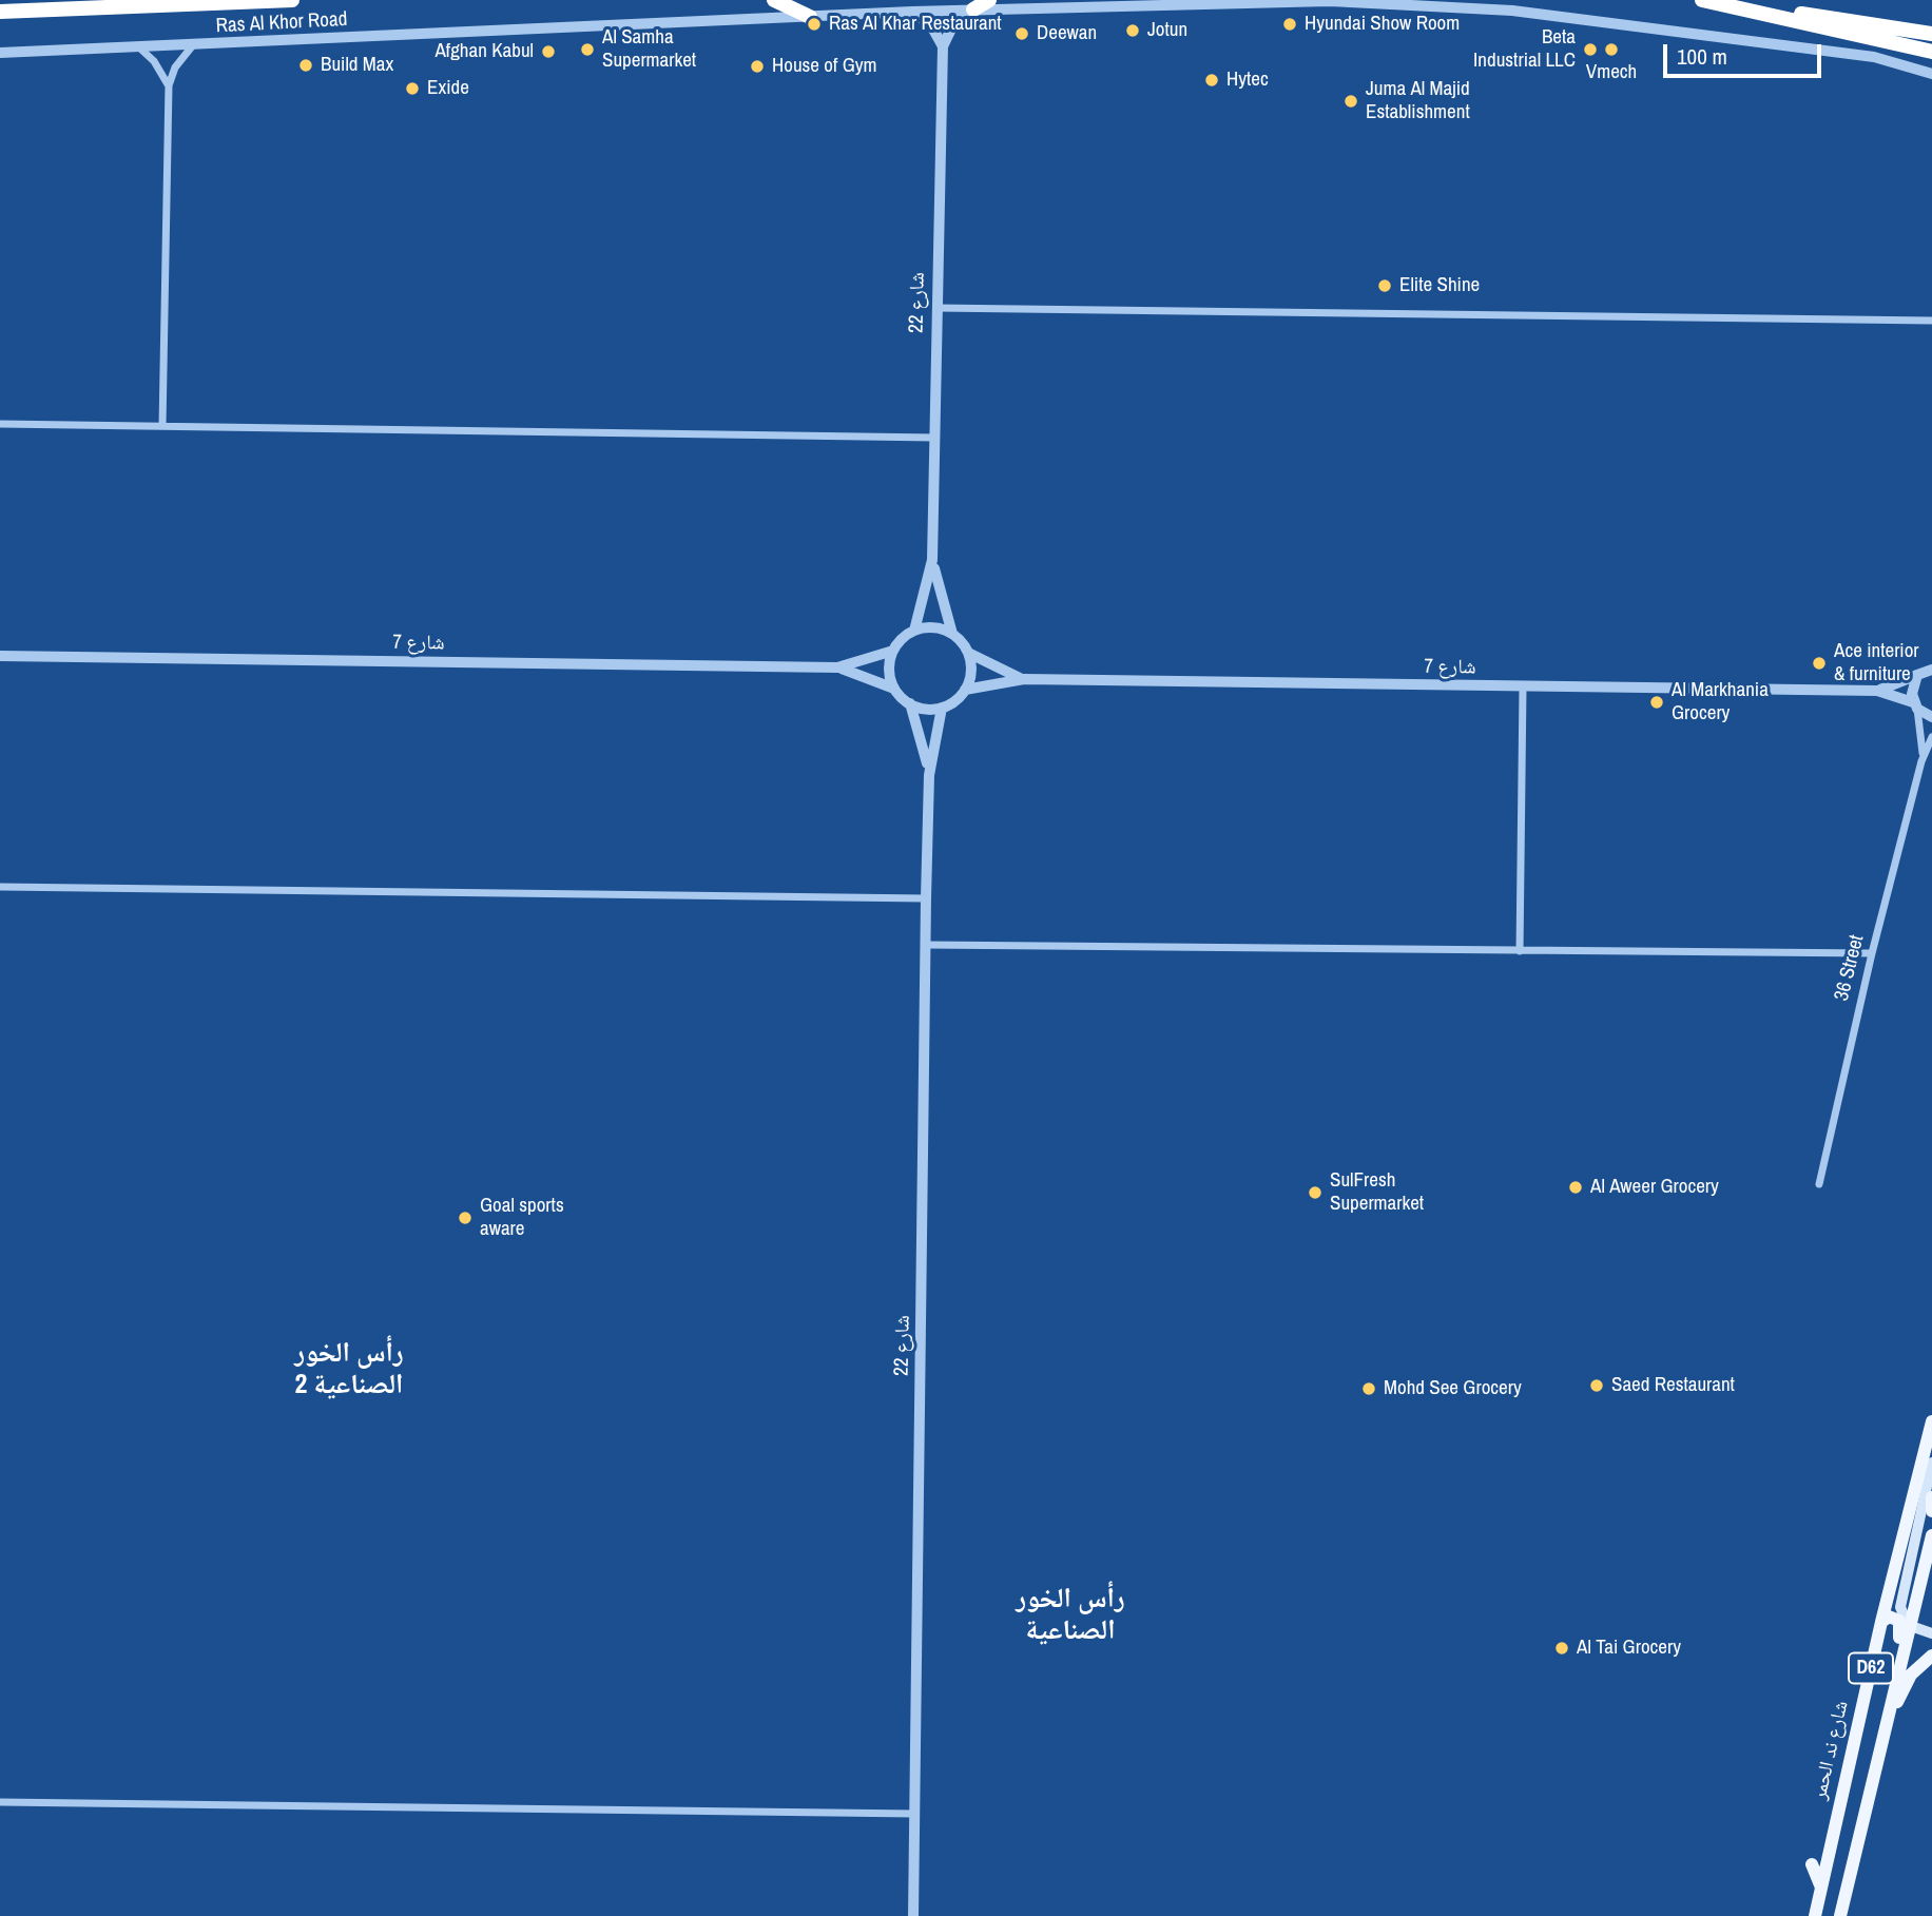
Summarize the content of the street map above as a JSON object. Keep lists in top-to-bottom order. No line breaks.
{"streets":{"main road":["D62","شارع ند الحمر"],"street":["Ras Al Khor Road","شارع 22","شارع 7","36 Street"]},"crossings":[["شارع 22","شارع 7"],["شارع 7","36 Street"]],"districts":["رأس الخور الصناعية 2","رأس الخور الصناعية"],"places":["Ras Al Khar Restaurant","Hyundai Show Room","Jotun","Deewan","Al Samha Supermarket","Beta Industrial LLC","Vmech","Afghan Kabul","Build Max","House of Gym","Hytec","Exide","Juma Al Majid Establishment","Elite Shine","Ace interior & furniture","Al Markhania Grocery","Al Aweer Grocery","SulFresh Supermarket","Goal sports aware","Saed Restaurant","Mohd See Grocery","Al Tai Grocery"],"scale_bar":"100 m"}
